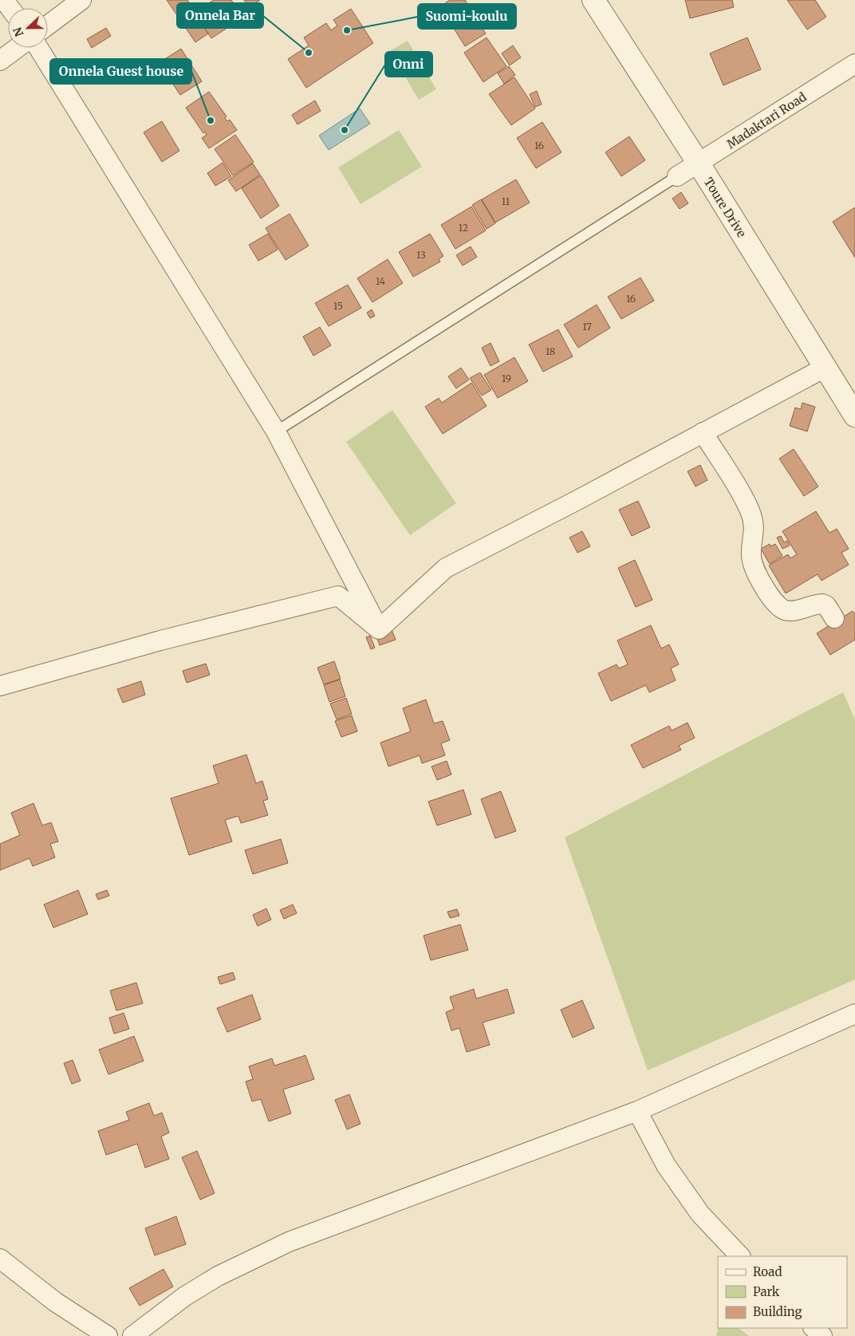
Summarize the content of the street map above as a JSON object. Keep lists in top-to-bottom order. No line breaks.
{"streets":{"street":["Madaktari Road","Toure Drive"]},"crossings":[["Madaktari Road","Toure Drive"]],"places":["Suomi-koulu","Onnela Bar","Onnela Guest house","Onni"],"house_numbers":["16","11","12","13","14","16","15","17","18","19"],"legend":["Road","Park","Building"],"north":"left"}
